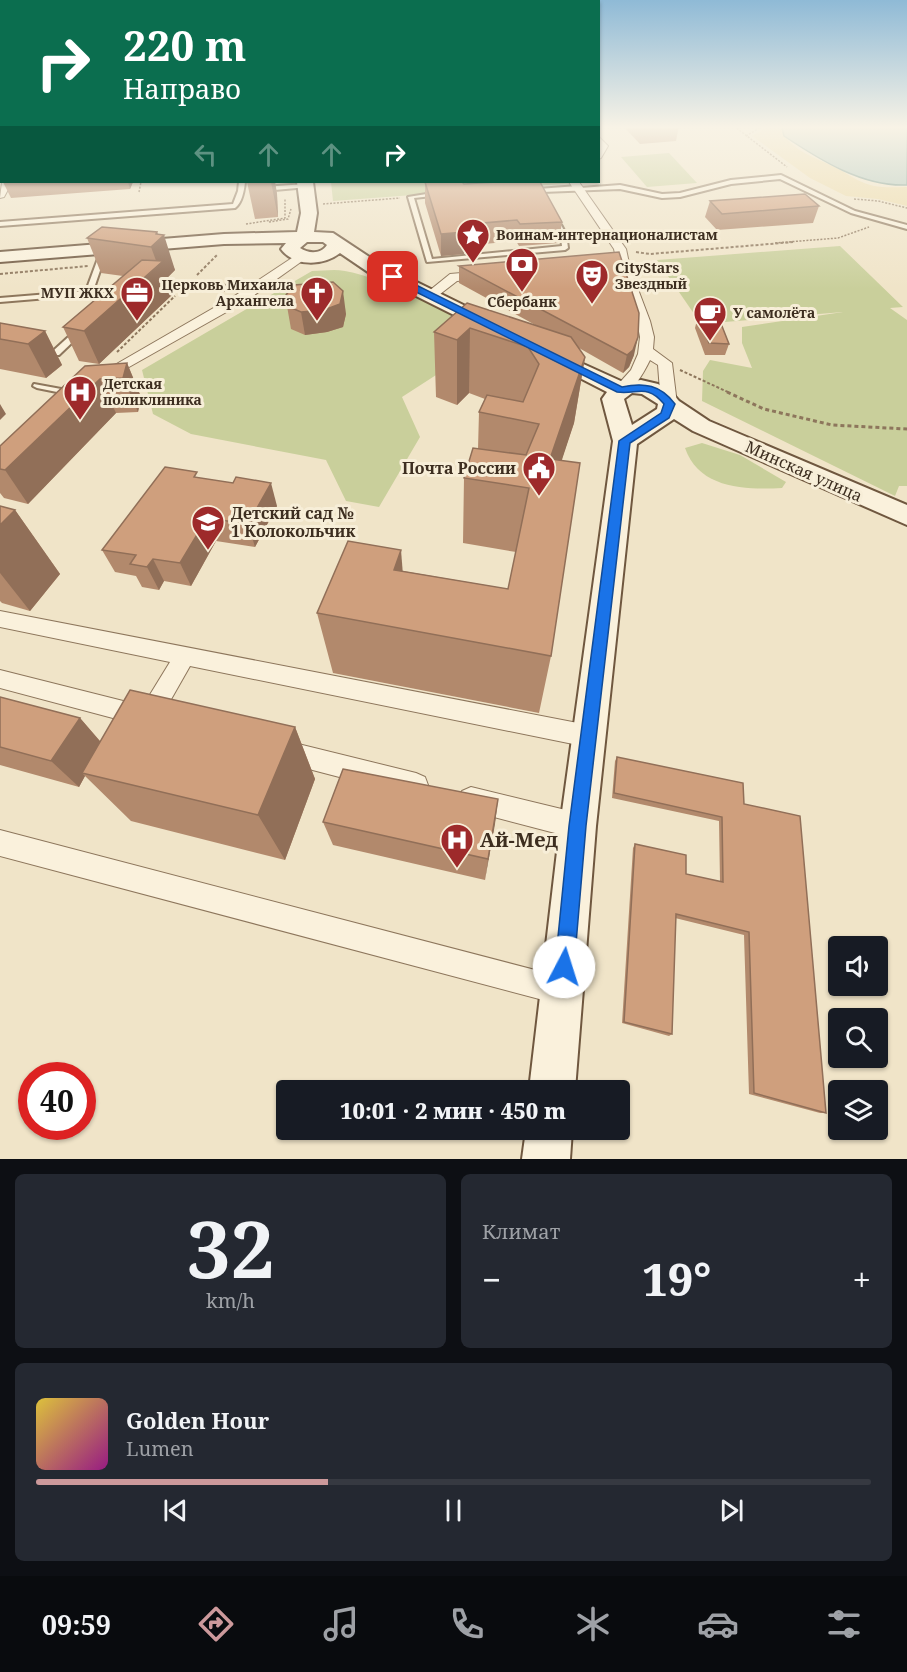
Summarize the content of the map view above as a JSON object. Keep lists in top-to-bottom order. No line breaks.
{"streets":{"street":["Минская улица"]},"places":{"place":["Воинам-интернационалистам"],"bank":["Сбербанк"],"theatre":["CityStars Звездный"],"office":["МУП ЖКХ"],"church":["Церковь Михаила Архангела"],"cafe":["У самолёта"],"hospital":["Детская поликлиника","Ай-Мед"],"public building":["Почта России"],"school or university":["Детский сад № 1 Колокольчик"]},"page":{"turn":["220 m","Направо"],"limit":"40","trip":"10:01 · 2 мин · 450 m","tile":[["32","km/h"],"Климат"],"heat":["−","19°","+"],"song":["Golden Hour","Lumen"],"tabs":"09:59"}}
